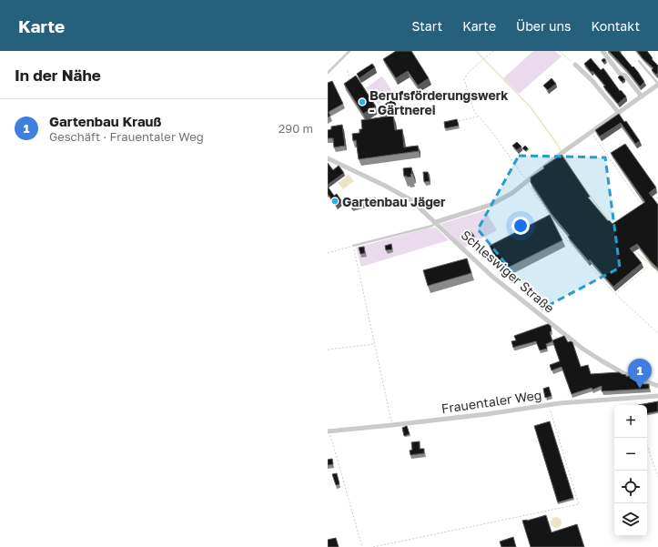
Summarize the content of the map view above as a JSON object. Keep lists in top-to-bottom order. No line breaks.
{"streets":{"street":["Schleswiger Straße","Frauentaler Weg"]},"places":["Berufsförderungswerk - Gärtnerei","Gartenbau Jäger"],"page":{"header":"Karte","nav":["Start","Karte","Über uns","Kontakt"],"heading":"In der Nähe","list":[{"mark":"1","name":"Gartenbau Krauß","note":"Geschäft · Frauentaler Weg","value":"290 m"}],"pins":"1","map_buttons":["+","−"]}}
